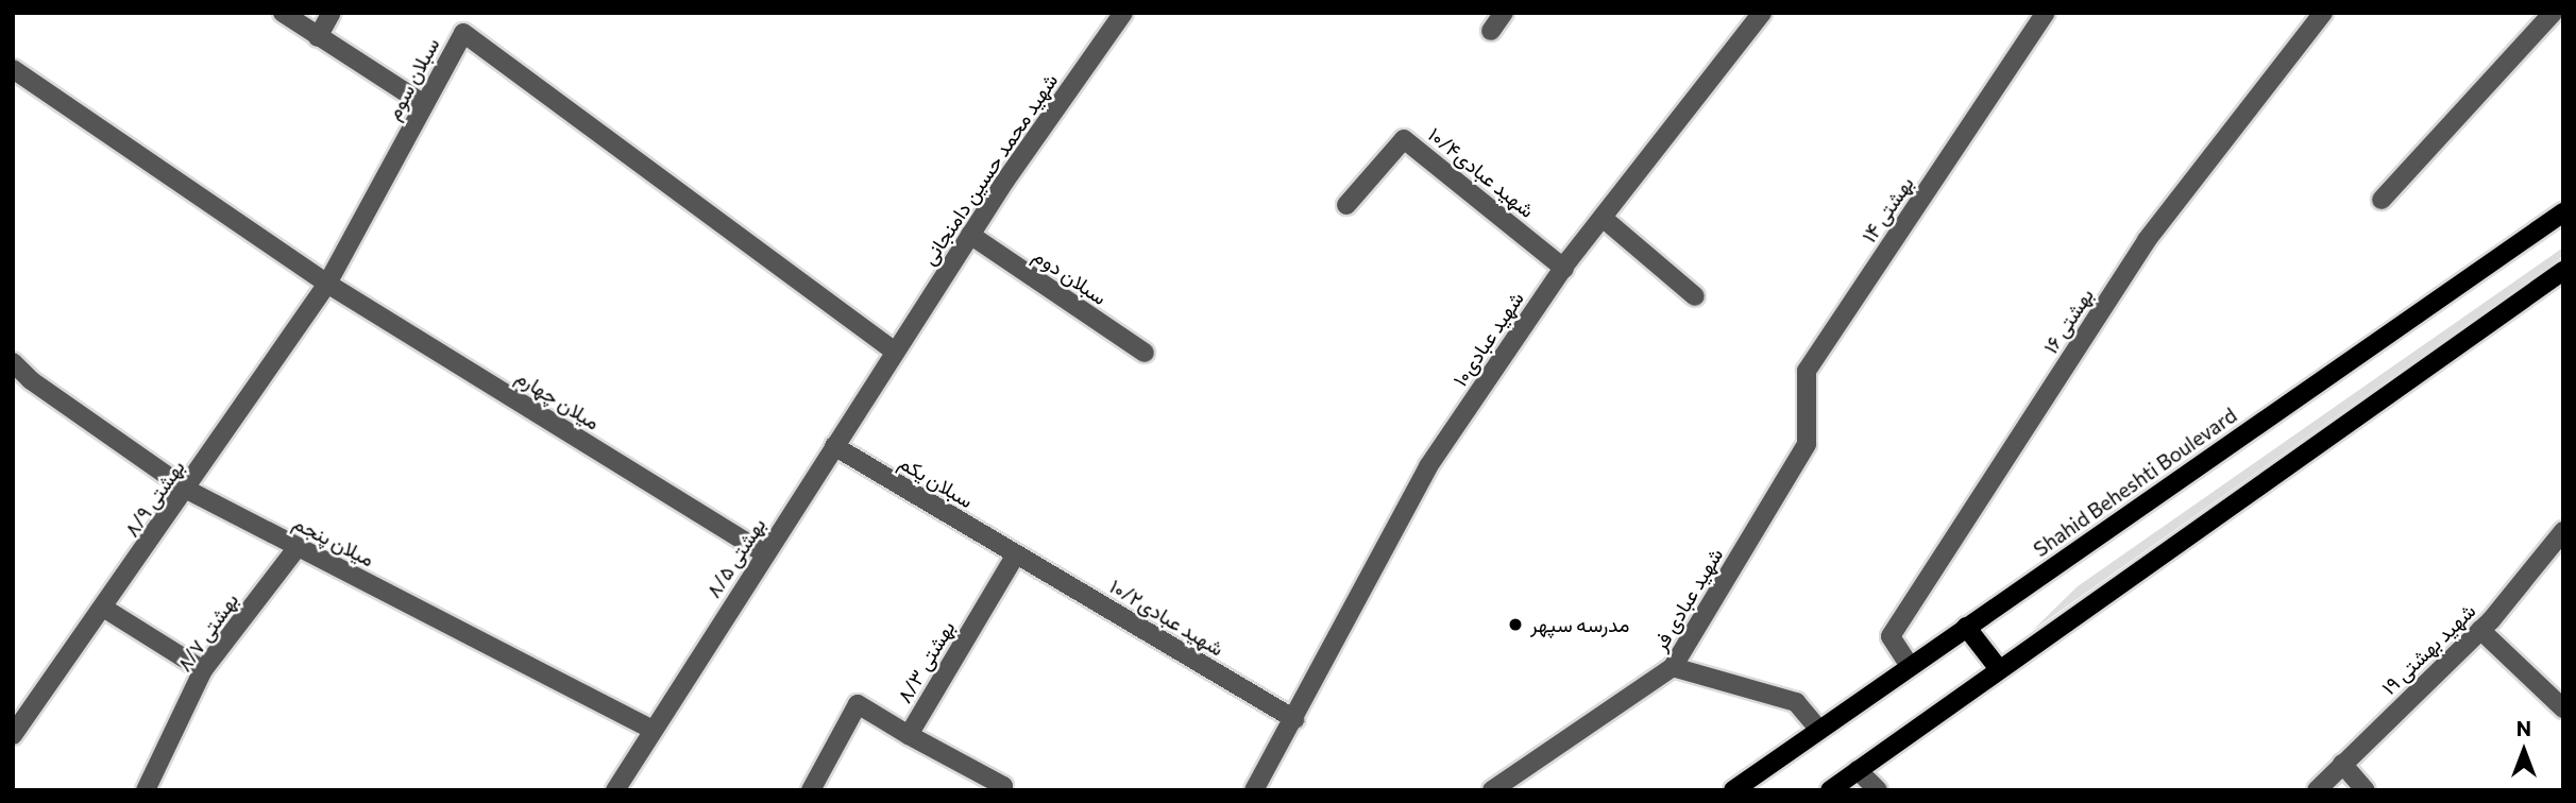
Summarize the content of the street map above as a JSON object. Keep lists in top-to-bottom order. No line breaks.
{"streets":{"main road":["Shahid Beheshti Boulevard"],"street":["سبلان سوم","شهید محمد حسین دامنجانی","شهید عبادی۱۰/۴","بهشتی ۱۴","سبلان دوم","بهشتی ۱۶","شهید عبادی۱۰","میلان چهارم","سبلان یکم","بهشتی ۸/۹","میلان پنجم","بهشتی ۸/۵","شهید عبادی فر","شهید عبادی۱۰/۲","بهشتی ۸/۷","شهید بهشتی ۱۹","بهشتی ۸/۳"]},"crossings":[["سبلان سوم","شهید محمد حسین دامنجانی"],["سبلان سوم","میلان چهارم"],["سبلان سوم","بهشتی ۸/۹"],["سبلان سوم","بهشتی ۸/۵"],["شهید محمد حسین دامنجانی","سبلان دوم"],["شهید محمد حسین دامنجانی","بهشتی ۸/۵"],["شهید عبادی۱۰/۴","شهید عبادی۱۰"],["بهشتی ۱۴","شهید عبادی فر"],["بهشتی ۱۶","Shahid Beheshti Boulevard"],["شهید عبادی۱۰","شهید عبادی۱۰/۲"],["میلان چهارم","بهشتی ۸/۹"],["میلان چهارم","بهشتی ۸/۵"],["سبلان یکم","بهشتی ۸/۵"],["سبلان یکم","شهید عبادی۱۰/۲"],["سبلان یکم","بهشتی ۸/۳"],["بهشتی ۸/۹","میلان پنجم"],["میلان پنجم","بهشتی ۸/۵"],["میلان پنجم","بهشتی ۸/۷"],["شهید عبادی۱۰/۲","بهشتی ۸/۳"]],"places":["مدرسه سپهر"],"north":"top"}
